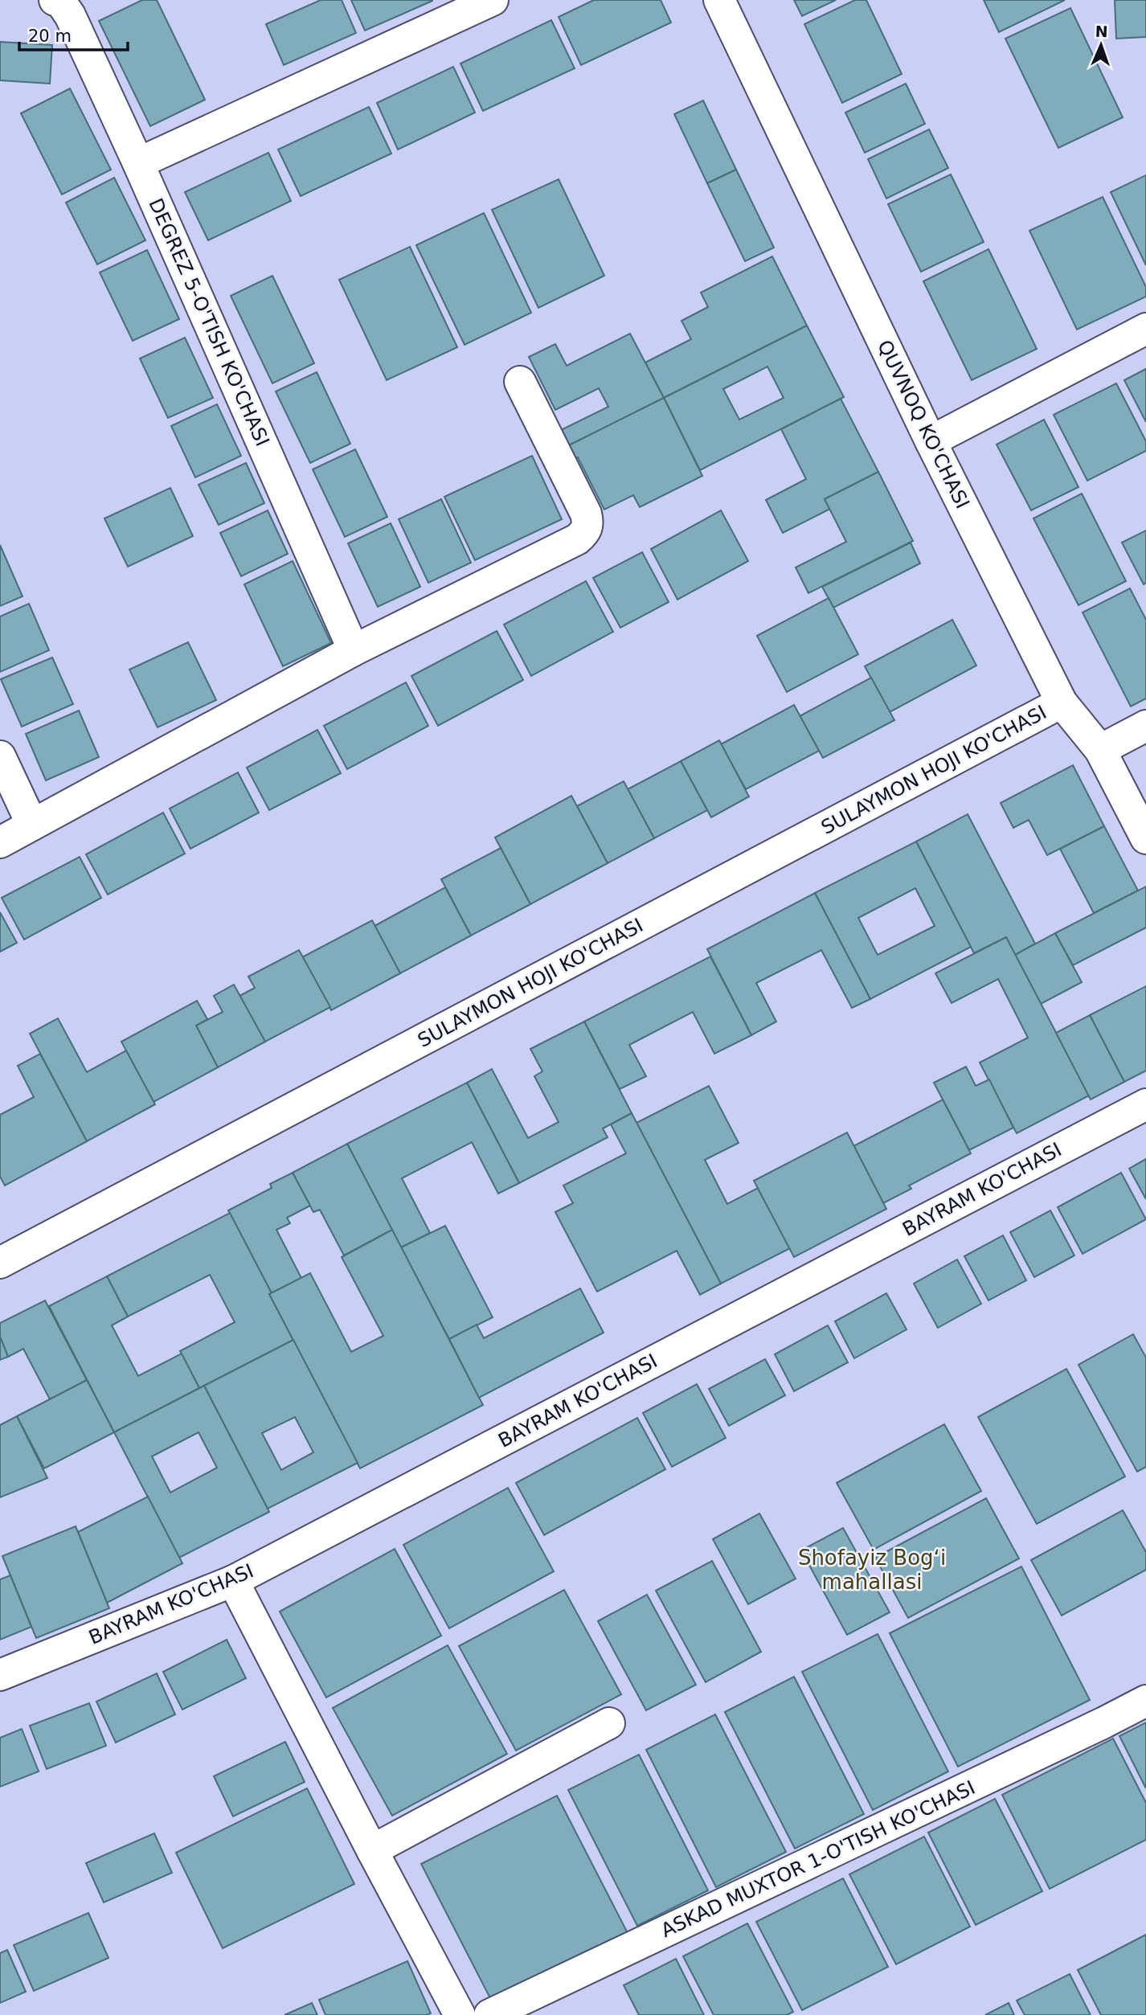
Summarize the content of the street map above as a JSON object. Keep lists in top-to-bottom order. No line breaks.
{"streets":{"street":["DEGREZ 5-O'TISH KO'CHASI","QUVNOQ KO'CHASI","SULAYMON HOJI KO'CHASI","BAYRAM KO'CHASI","ASKAD MUXTOR 1-O'TISH KO'CHASI"]},"crossings":[["QUVNOQ KO'CHASI","SULAYMON HOJI KO'CHASI"]],"districts":["Shofayiz Bogʻi mahallasi"],"scale_bar":"20 m","north":"top"}
